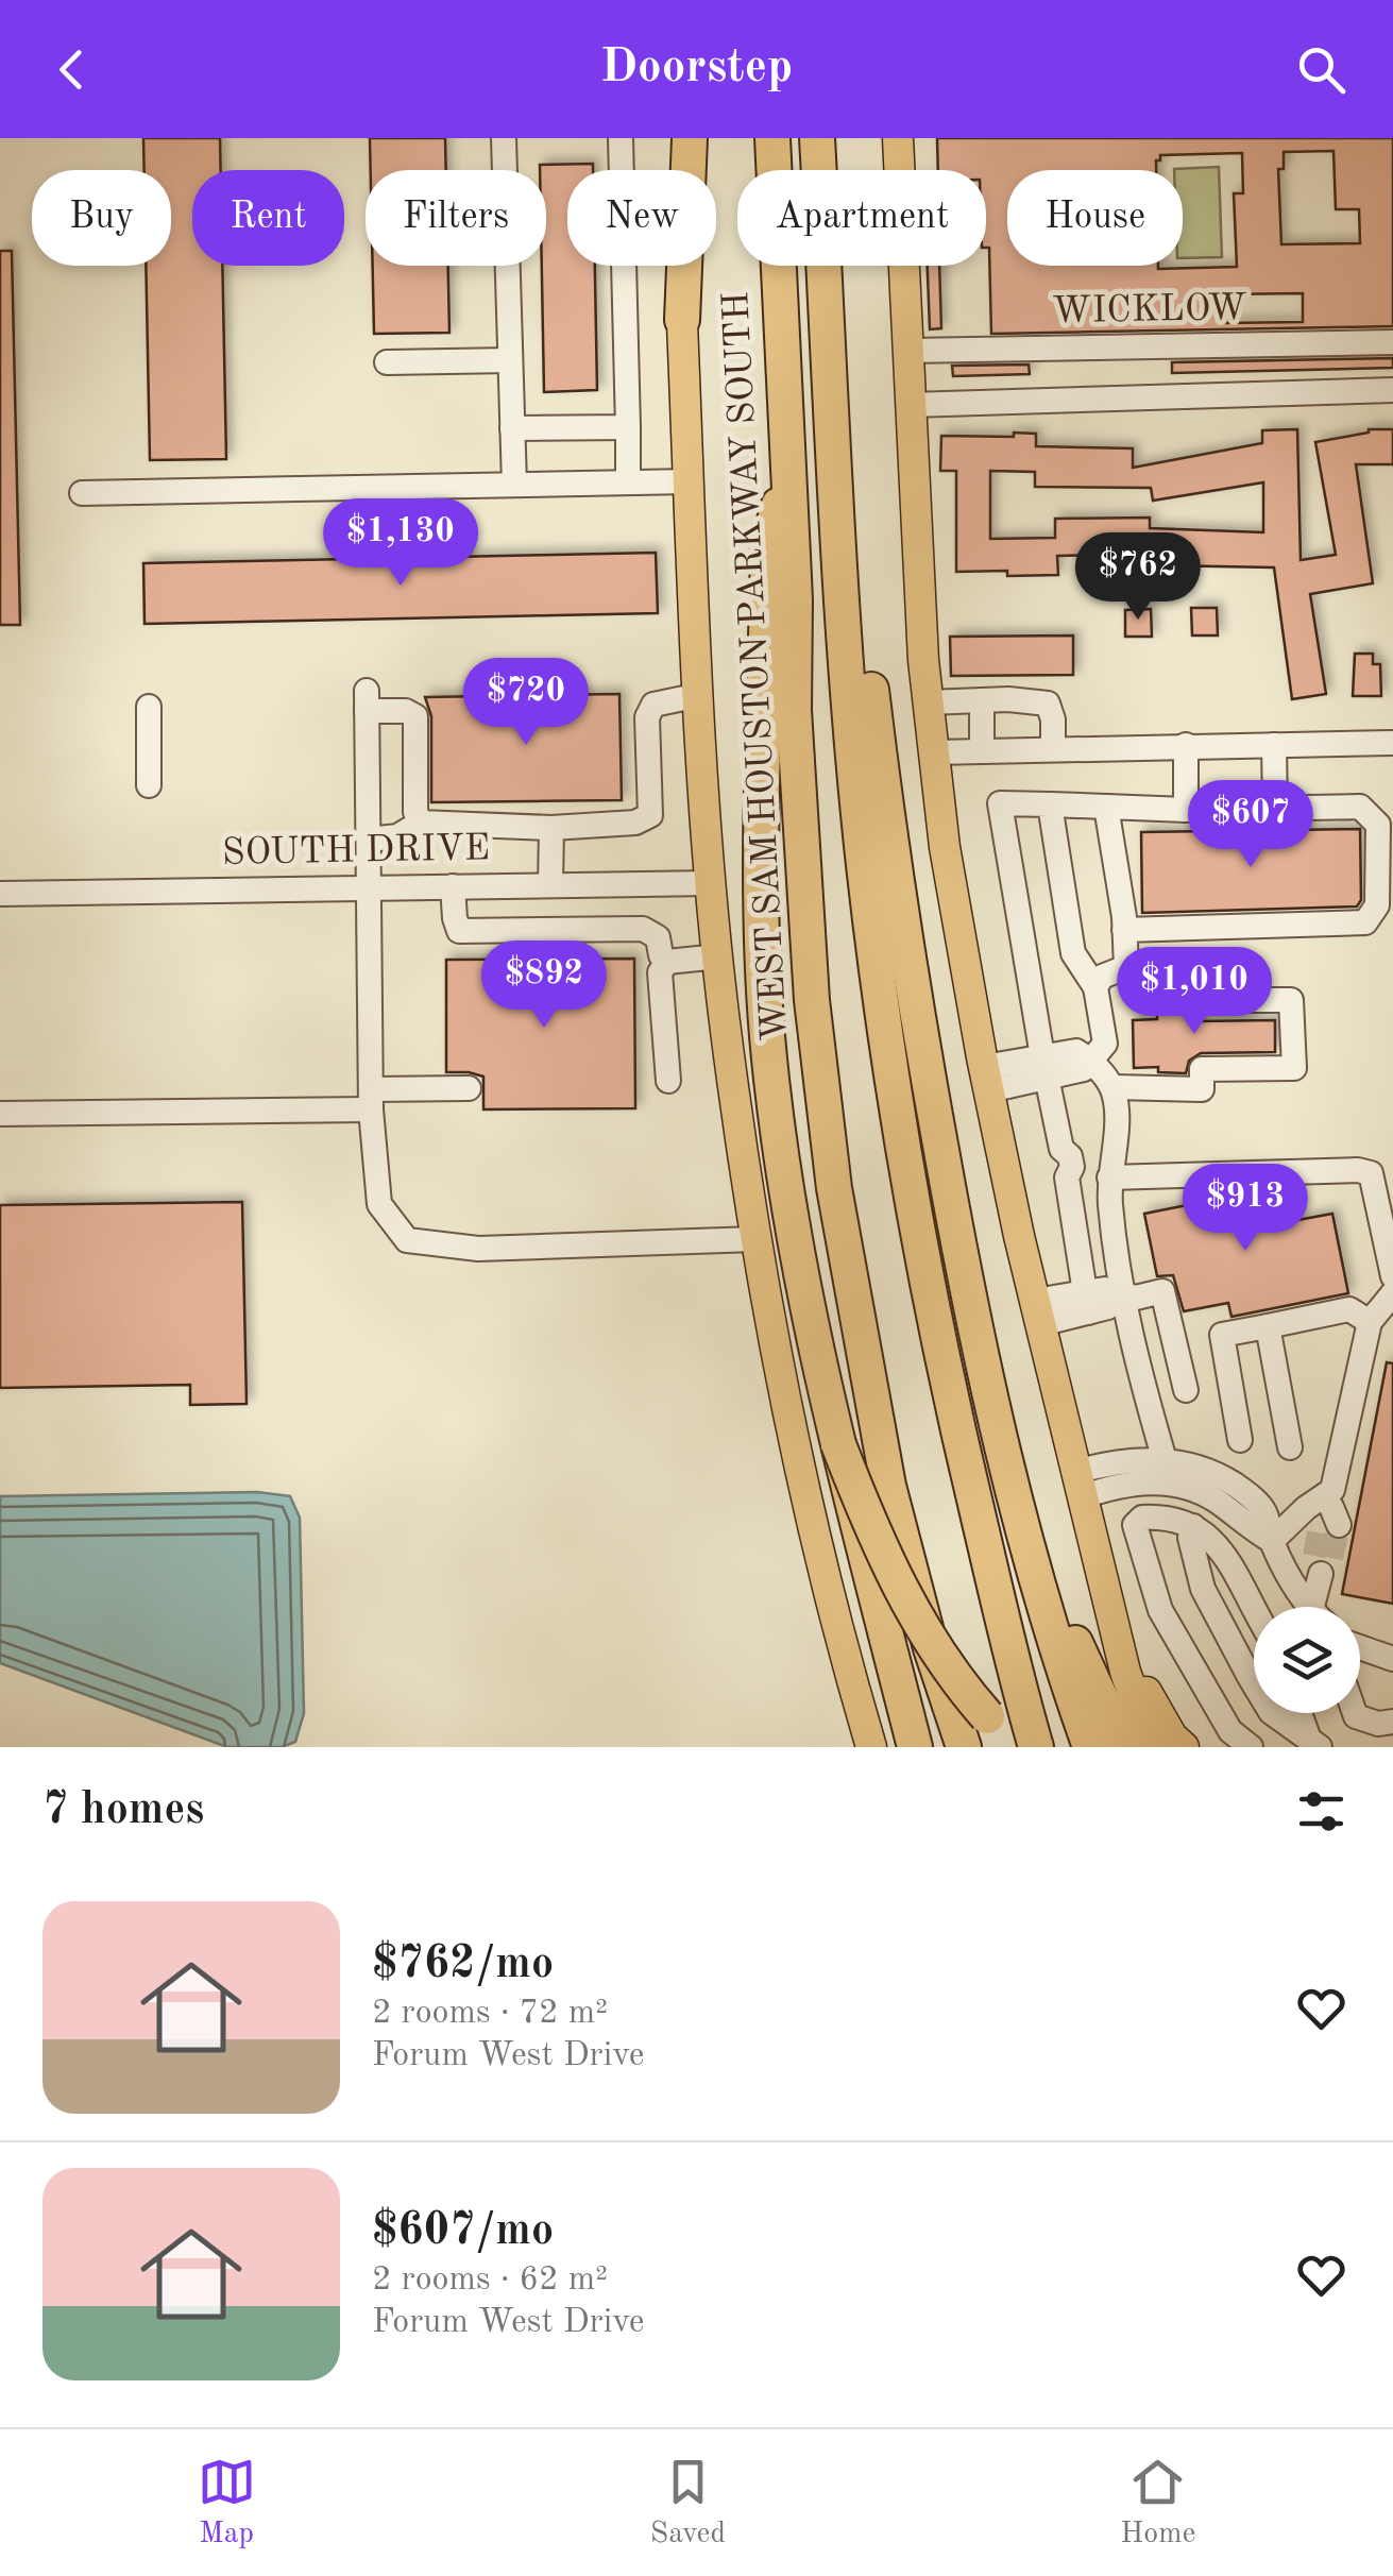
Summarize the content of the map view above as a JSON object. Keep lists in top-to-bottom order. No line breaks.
{"streets":{"highway":["WEST SAM HOUSTON PARKWAY SOUTH"],"street":["WICKLOW","SOUTH DRIVE"]},"crossings":[["WEST SAM HOUSTON PARKWAY SOUTH","SOUTH DRIVE"]],"page":{"header":"Doorstep","chip":["Buy","Rent","Filters","New","Apartment","House"],"price":["$1,130","$762","$720","$607","$892","$1,010","$913"],"heading":"7 homes","list":[{"name":"$762/mo","note":"2 rooms · 72 m² · Forum West Drive"},{"name":"$607/mo","note":"2 rooms · 62 m² · Forum West Drive"}],"tabs":["Map","Saved","Home"]}}
